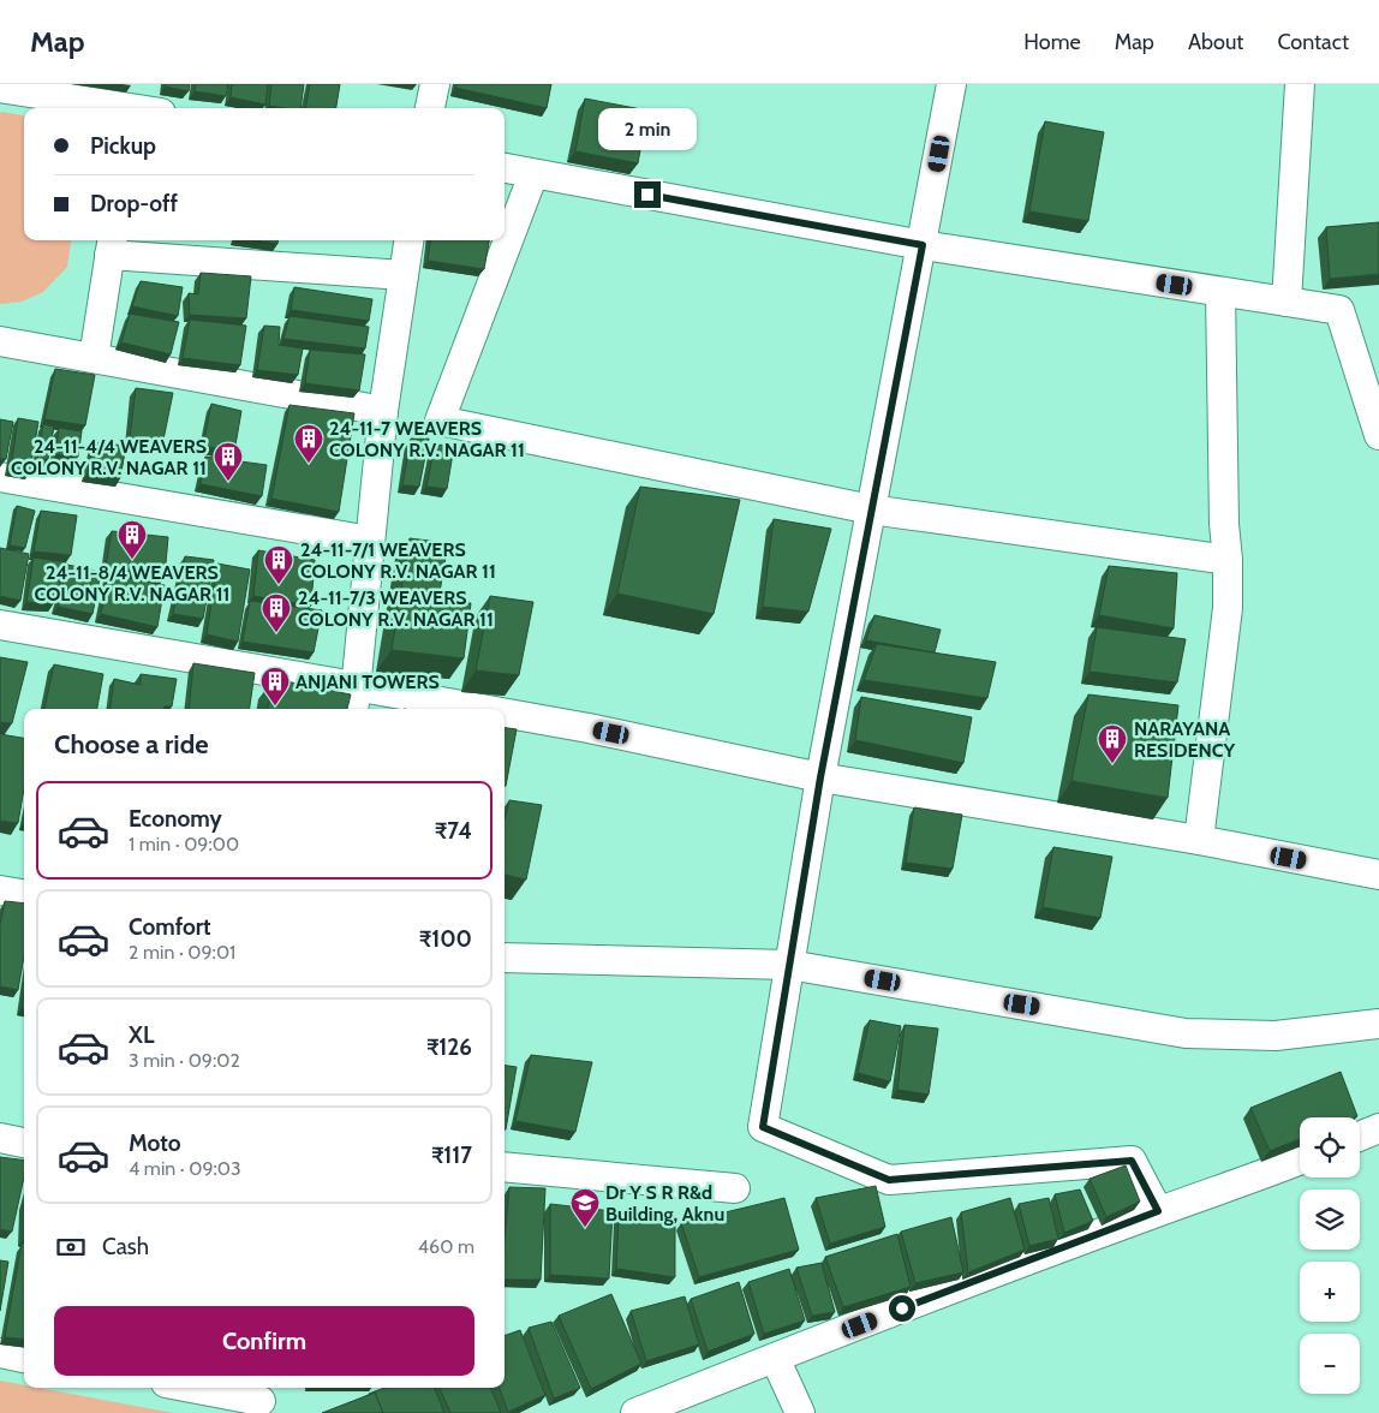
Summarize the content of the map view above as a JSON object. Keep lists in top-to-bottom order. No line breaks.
{"places":{"building":["24-11-7 WEAVERS COLONY R.V. NAGAR 11","24-11-4/4 WEAVERS COLONY R.V. NAGAR 11","24-11-8/4 WEAVERS COLONY R.V. NAGAR 11","24-11-7/1 WEAVERS COLONY R.V. NAGAR 11","24-11-7/3 WEAVERS COLONY R.V. NAGAR 11","ANJANI TOWERS","NARAYANA RESIDENCY"],"school or university":["Dr Y S R R&d Building, Aknu"]},"page":{"header":"Map","nav":["Home","Map","About","Contact"],"bubble":"2 min","banner":["Pickup","Drop-off"],"heading":"Choose a ride","list":[{"name":"Economy","note":"1 min · 09:00","value":"₹74"},{"name":"Comfort","note":"2 min · 09:01","value":"₹100"},{"name":"XL","note":"3 min · 09:02","value":"₹126"},{"name":"Moto","note":"4 min · 09:03","value":"₹117"}],"map_buttons":["+","−"],"pay":["Cash","460 m"],"buttons":"Confirm"}}
